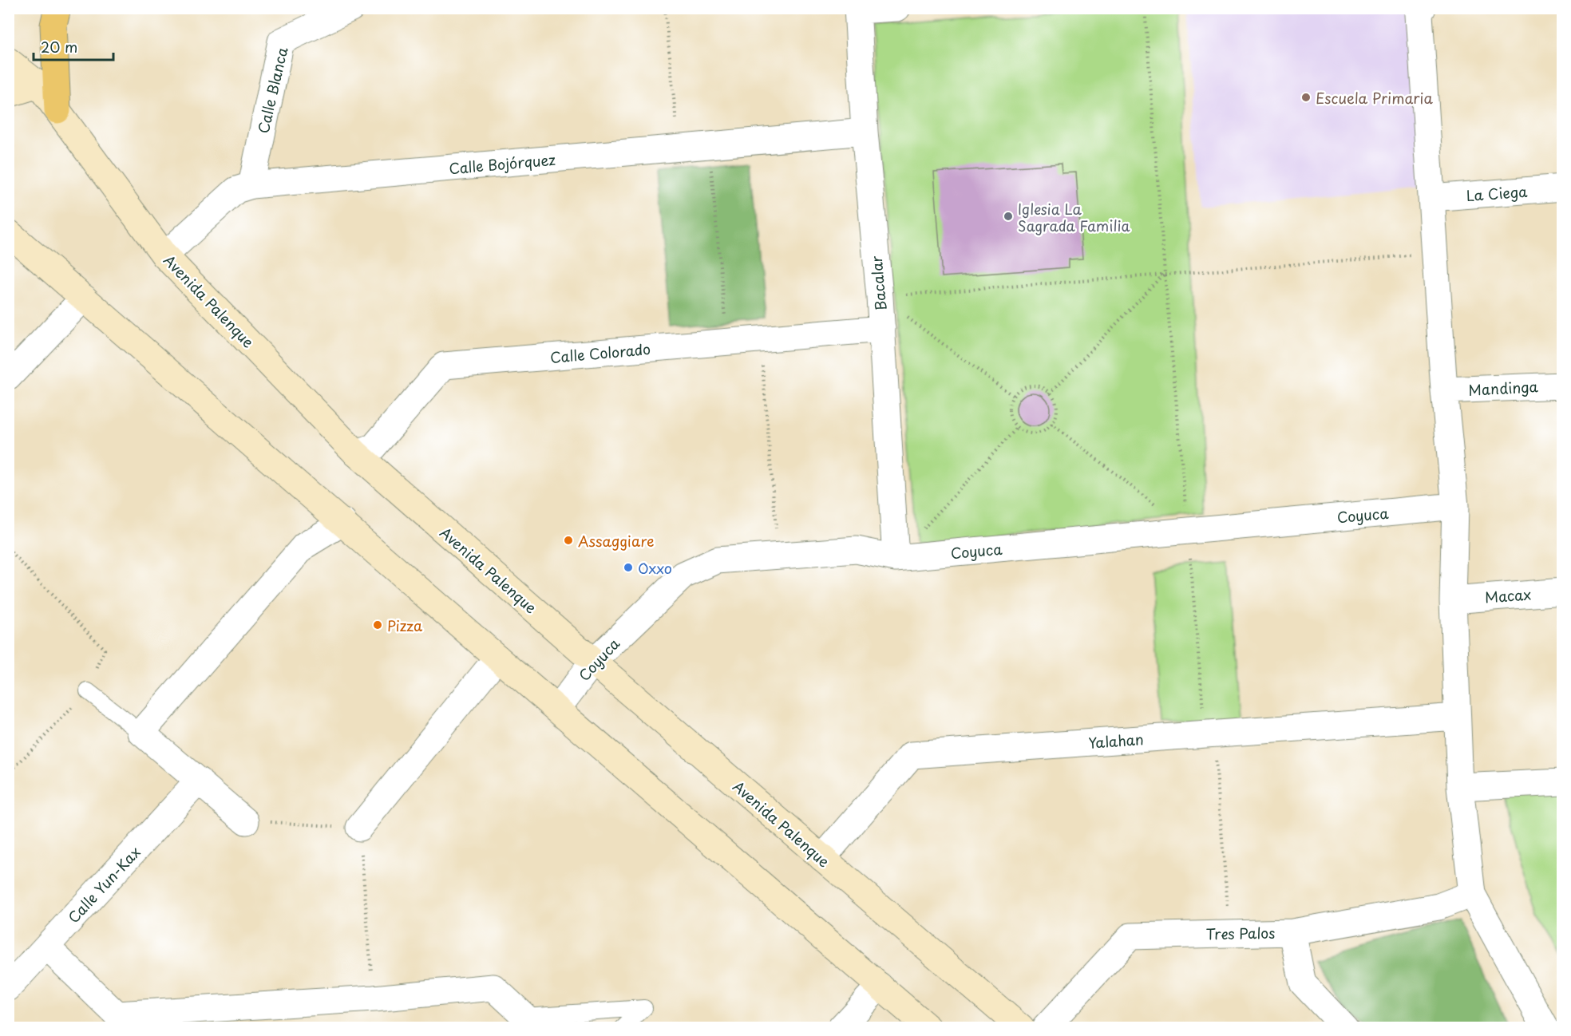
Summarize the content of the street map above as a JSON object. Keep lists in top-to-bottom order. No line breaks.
{"streets":{"street":["Calle Blanca","Calle Bojórquez","La Ciega","Bacalar","Avenida Palenque","Calle Colorado","Mandinga","Coyuca","Macax","Yalahan","Calle Yun-Kax","Tres Palos"]},"crossings":[["Calle Blanca","Calle Bojórquez"],["Calle Bojórquez","Bacalar"],["Calle Bojórquez","Avenida Palenque"],["Bacalar","Calle Colorado"],["Bacalar","Coyuca"],["Avenida Palenque","Calle Colorado"],["Avenida Palenque","Coyuca"],["Avenida Palenque","Yalahan"]],"places":["Escuela Primaria","Iglesia La Sagrada Familia","Assaggiare","Oxxo","Pizza"],"scale_bar":"20 m"}
